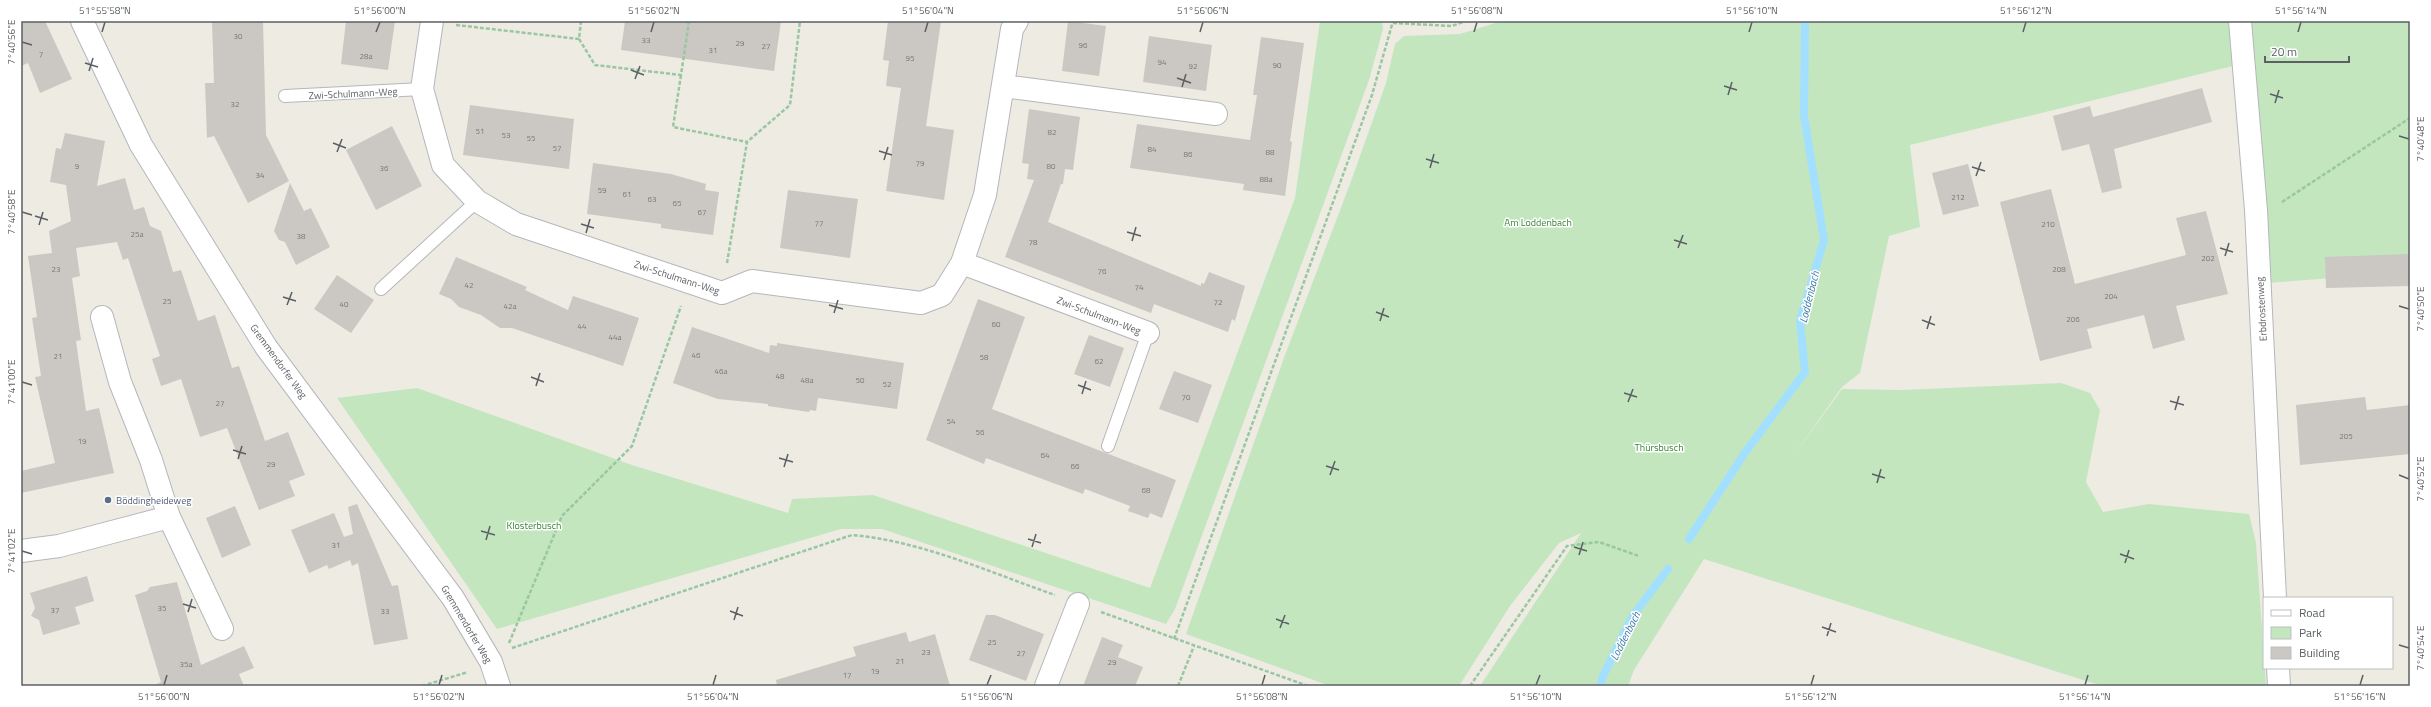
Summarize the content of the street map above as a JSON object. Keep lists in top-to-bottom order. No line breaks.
{"streets":{"street":["Zwi-Schulmann-Weg","Erbdrostenweg","Gremmendorfer Weg"]},"water":["Loddenbach"],"parks":["Am Loddenbach","Thürsbusch","Klosterbusch"],"places":["Böddingheideweg"],"house_numbers":["30","33","29","96","27","31","7","28a","95","94","90","92","32","51","82","53","55","57","84","88","86","79","9","80","36","34","88a","59","61","212","63","65","67","77","210","25a","38","78","202","23","208","76","42","74","204","25","72","40","42a","206","60","44","44a","46","21","58","62","46a","48","48a","50","52","70","27","54","56","205","19","64","29","66","68","31","35","37","33","25","23","27","21","29","35a","19","17"],"legend":["Road","Park","Building"],"scale_bar":"20 m","coordinates":["51°55'58\"N","51°56'00\"N","51°56'02\"N","51°56'04\"N","51°56'06\"N","51°56'08\"N","51°56'10\"N","51°56'12\"N","51°56'14\"N","7°40'56\"E","7°40'48\"E","7°40'58\"E","7°40'50\"E","7°41'00\"E","7°40'52\"E","7°41'02\"E","7°40'54\"E","51°56'16\"N"]}
